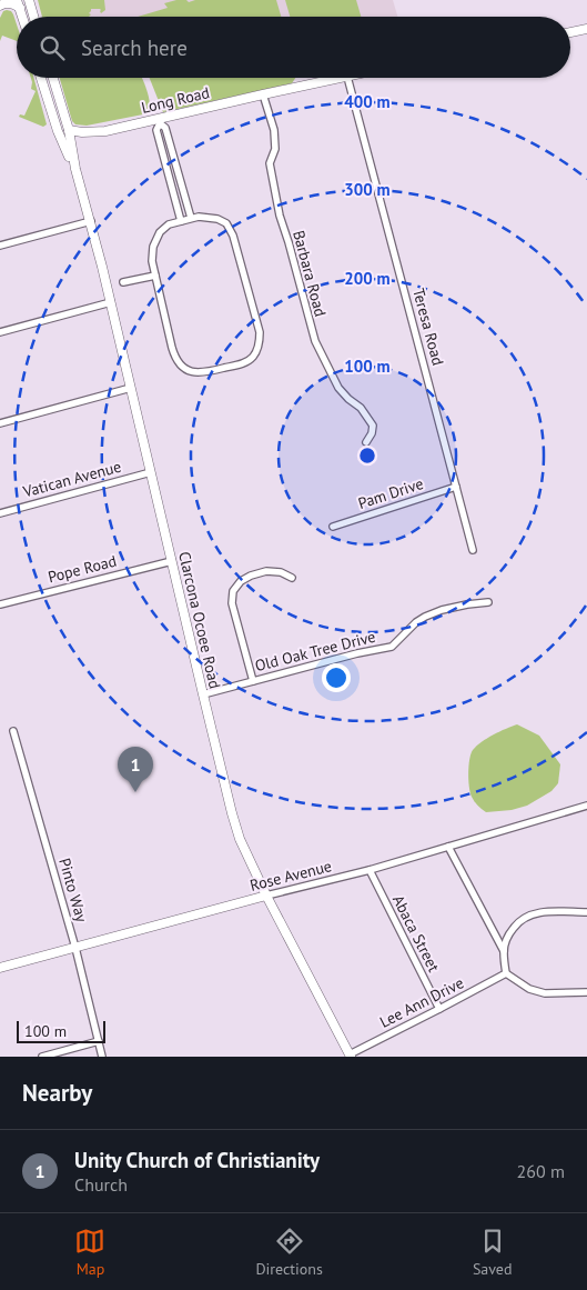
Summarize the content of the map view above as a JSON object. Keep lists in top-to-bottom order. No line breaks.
{"streets":{"main road":["Long Road","Clarcona Ocoee Road","Rose Avenue"],"street":["Barbara Road","Teresa Road","Vatican Avenue","Pam Drive","Pope Road","Old Oak Tree Drive","Pinto Way","Abaca Street","Lee Ann Drive"]},"crossings":[["Long Road","Barbara Road"],["Long Road","Clarcona Ocoee Road"],["Teresa Road","Pam Drive"],["Vatican Avenue","Clarcona Ocoee Road"],["Pope Road","Clarcona Ocoee Road"],["Clarcona Ocoee Road","Old Oak Tree Drive"],["Clarcona Ocoee Road","Rose Avenue"],["Clarcona Ocoee Road","Lee Ann Drive"],["Rose Avenue","Pinto Way"],["Rose Avenue","Abaca Street"],["Abaca Street","Lee Ann Drive"]],"scale_bar":"100 m","page":{"search":"Search here","pins":"1","scale":"100 m","heading":"Nearby","list":[{"mark":"1","name":"Unity Church of Christianity","note":"Church","value":"260 m"}],"nav":["Map","Directions","Saved"]},"rings":["400 m","300 m","200 m","100 m"]}
